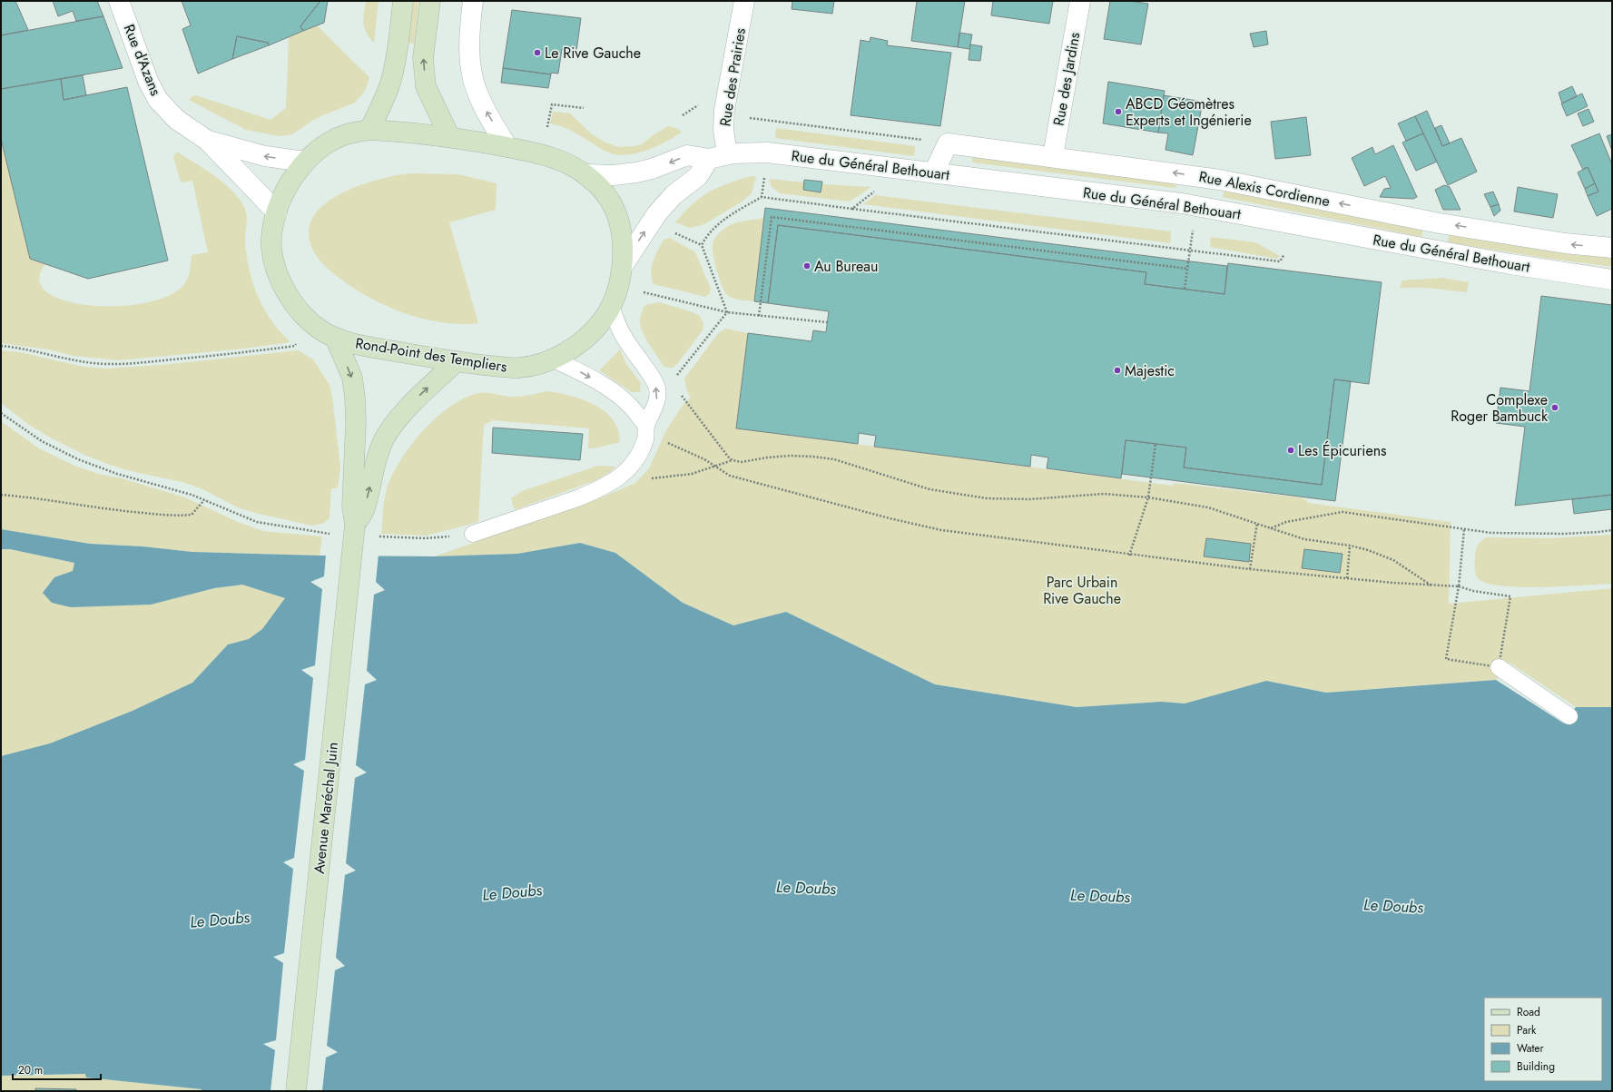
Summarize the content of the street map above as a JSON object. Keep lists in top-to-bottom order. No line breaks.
{"streets":{"main road":["Rond-Point des Templiers","Avenue Maréchal Juin"],"street":["Rue d'Azans","Rue des Prairies","Rue des Jardins","Rue du Général Bethouart","Rue Alexis Cordienne"]},"crossings":[["Rue d'Azans","Rond-Point des Templiers"],["Rue des Prairies","Rue du Général Bethouart"],["Rue des Jardins","Rue Alexis Cordienne"],["Rue du Général Bethouart","Rond-Point des Templiers"]],"one_way":["Rue Alexis Cordienne"],"water":["Le Doubs"],"parks":["Parc Urbain Rive Gauche"],"places":["Le Rive Gauche","ABCD Géomètres Experts et Ingénierie","Au Bureau","Majestic","Complexe Roger Bambuck","Les Épicuriens"],"legend":["Road","Park","Water","Building"],"scale_bar":"20 m"}
